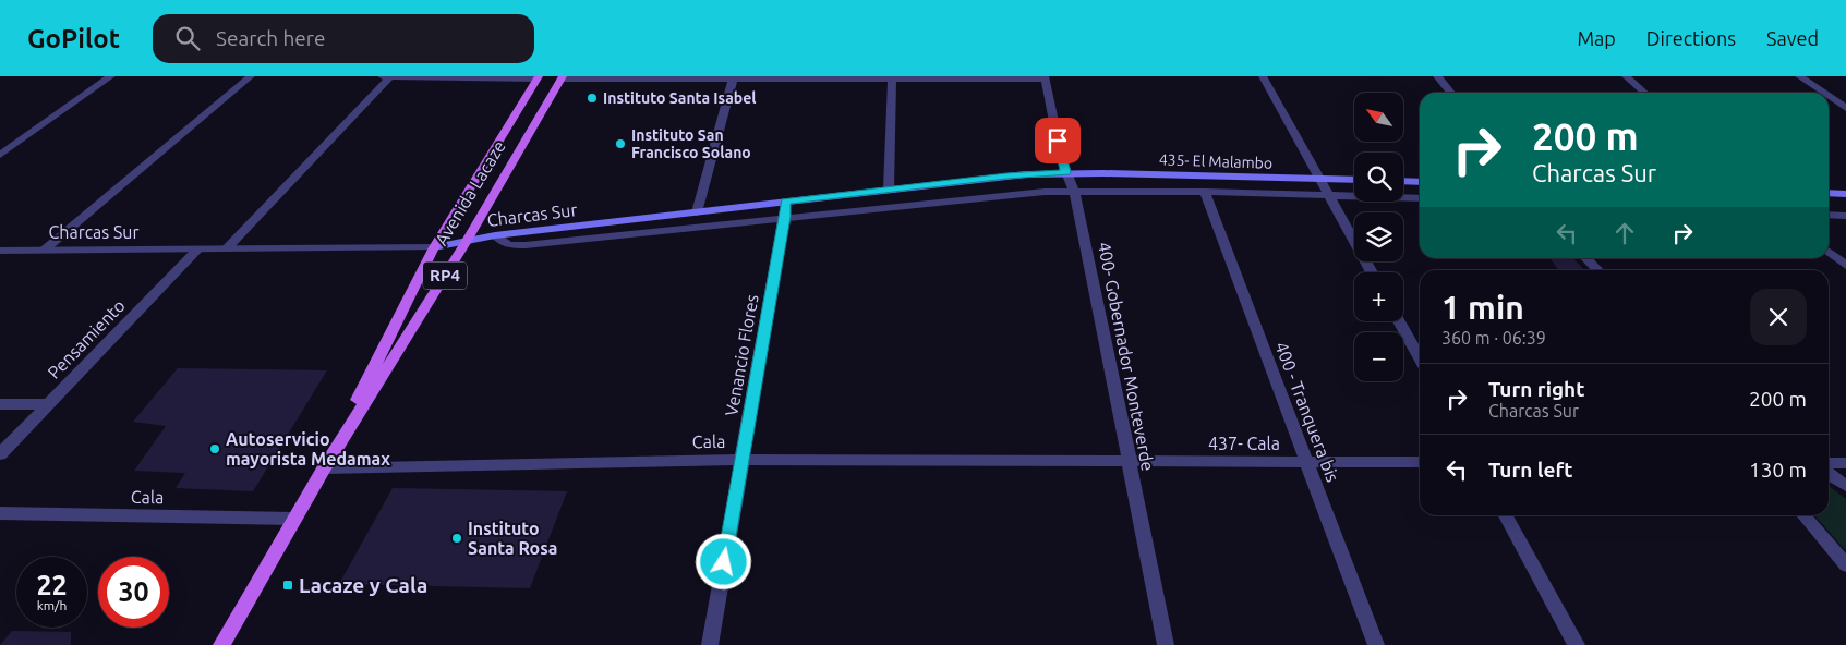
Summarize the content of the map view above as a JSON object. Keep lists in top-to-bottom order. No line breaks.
{"streets":{"main road":["435- El Malambo","Avenida Lacaze","Charcas Sur","RP4"],"street":["Pensamiento","Venancio Flores","400- Gobernador Monteverde","400 - Tranquera bis","Cala","437- Cala"]},"crossings":[["435- El Malambo","Charcas Sur"],["435- El Malambo","400- Gobernador Monteverde"],["Avenida Lacaze","Charcas Sur"],["Avenida Lacaze","Cala"],["Charcas Sur","Pensamiento"],["Charcas Sur","Venancio Flores"],["Charcas Sur","400- Gobernador Monteverde"],["Venancio Flores","Cala"],["400- Gobernador Monteverde","Cala"],["400- Gobernador Monteverde","437- Cala"],["400 - Tranquera bis","437- Cala"],["Cala","437- Cala"]],"places":{"other":["Instituto Santa Isabel","Instituto San Francisco Solano","Autoservicio mayorista Medamax","Instituto Santa Rosa"],"transit":["Lacaze y Cala"]},"north":"top left","page":{"header":"GoPilot","search":"Search here","nav":["Map","Directions","Saved"],"map_buttons":["+","−"],"turn":["200 m","Charcas Sur"],"heading":["1 min","360 m · 06:39"],"list":[{"name":"Turn right","note":"Charcas Sur","value":"200 m"},{"name":"Turn left","value":"130 m"}],"speed":"22 km/h","limit":"30"}}
